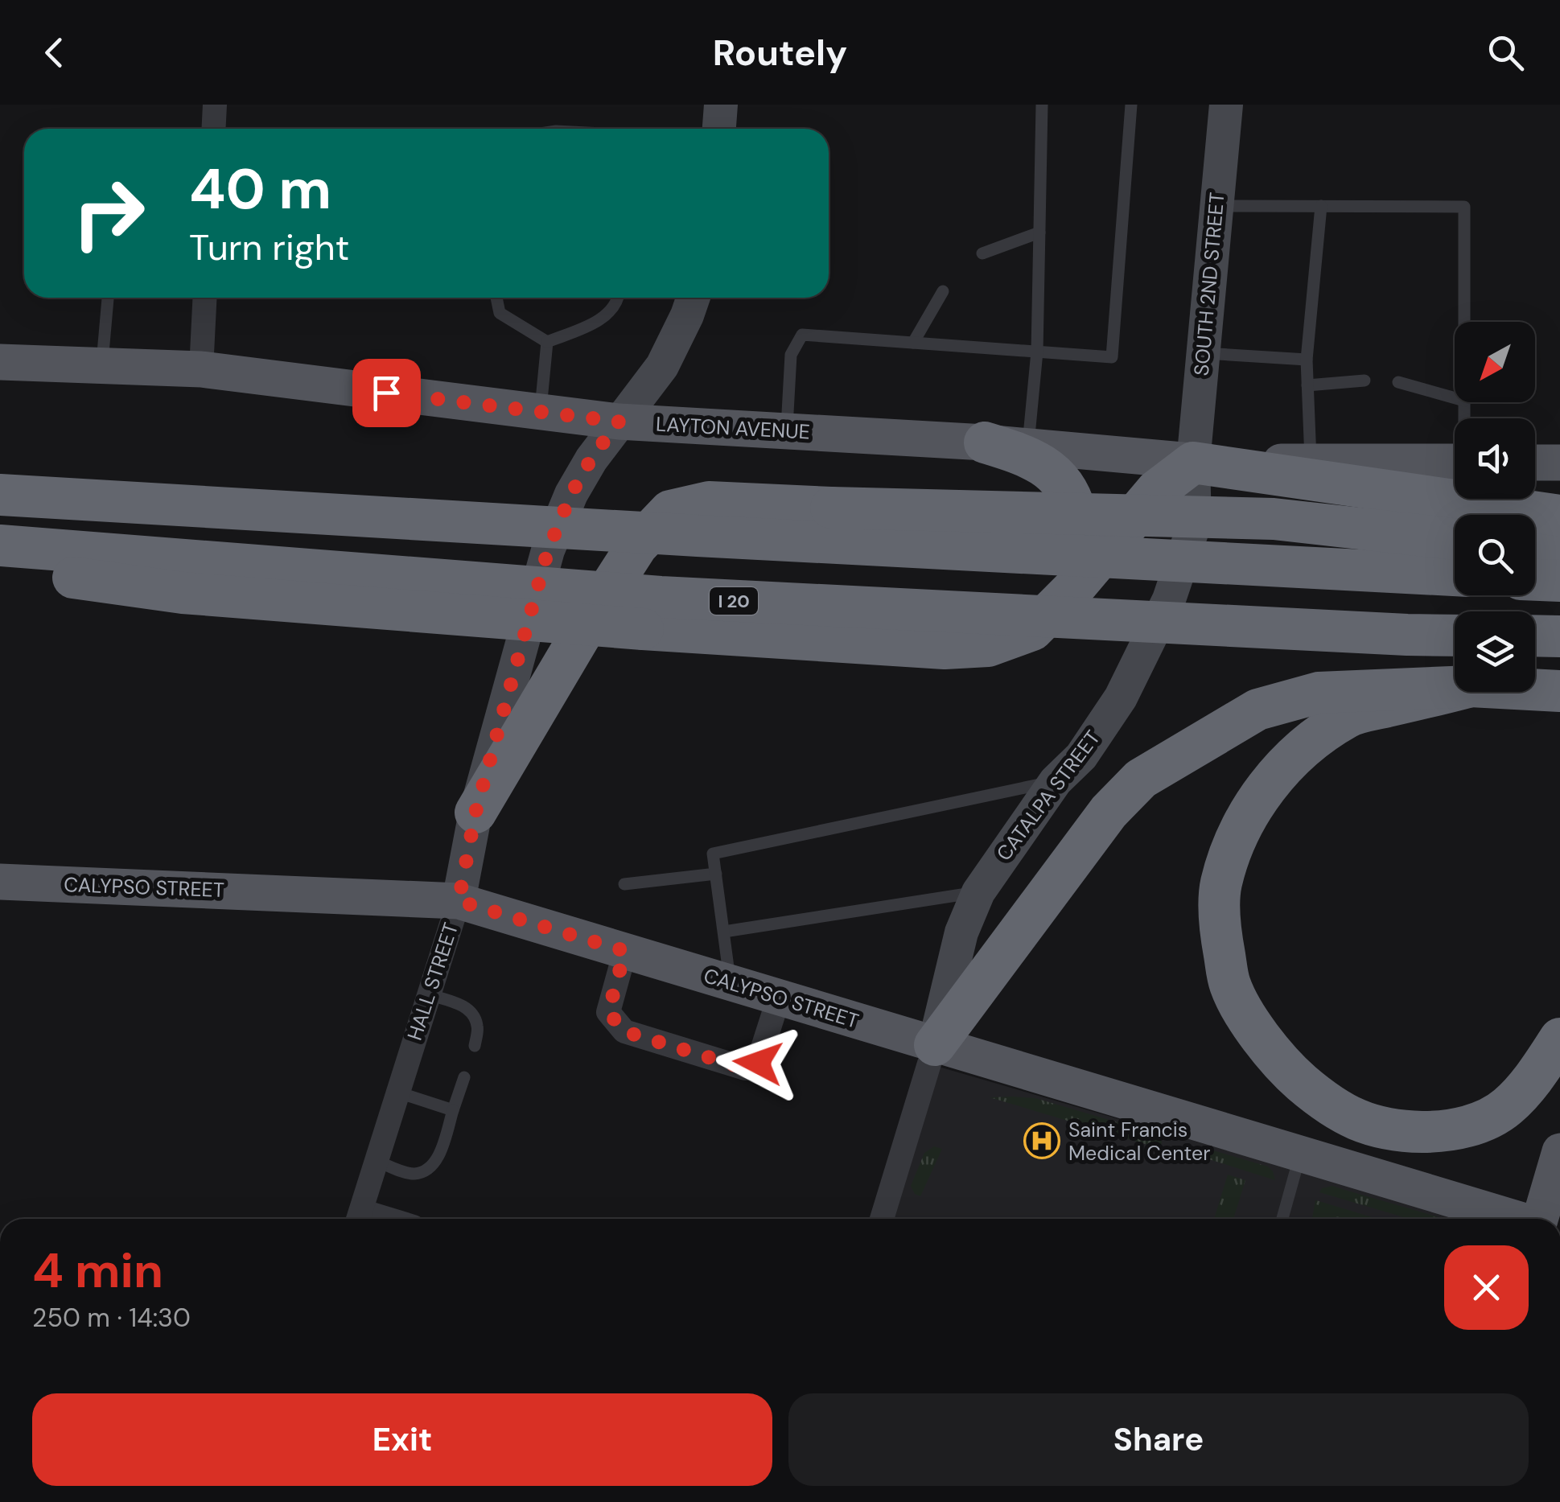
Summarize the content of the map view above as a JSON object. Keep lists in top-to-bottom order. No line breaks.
{"streets":{"highway":["I 20"],"main road":["SOUTH 2ND STREET","LAYTON AVENUE","CATALPA STREET","CALYPSO STREET","HALL STREET"]},"crossings":[["SOUTH 2ND STREET","LAYTON AVENUE"],["SOUTH 2ND STREET","CATALPA STREET"],["LAYTON AVENUE","CATALPA STREET"],["LAYTON AVENUE","HALL STREET"],["CATALPA STREET","CALYPSO STREET"],["CALYPSO STREET","HALL STREET"]],"places":{"hospital":["Saint Francis Medical Center"]},"north":"bottom left","page":{"header":"Routely","turn":["40 m","Turn right"],"heading":["4 min","250 m · 14:30"],"buttons":["Exit","Share"]}}
